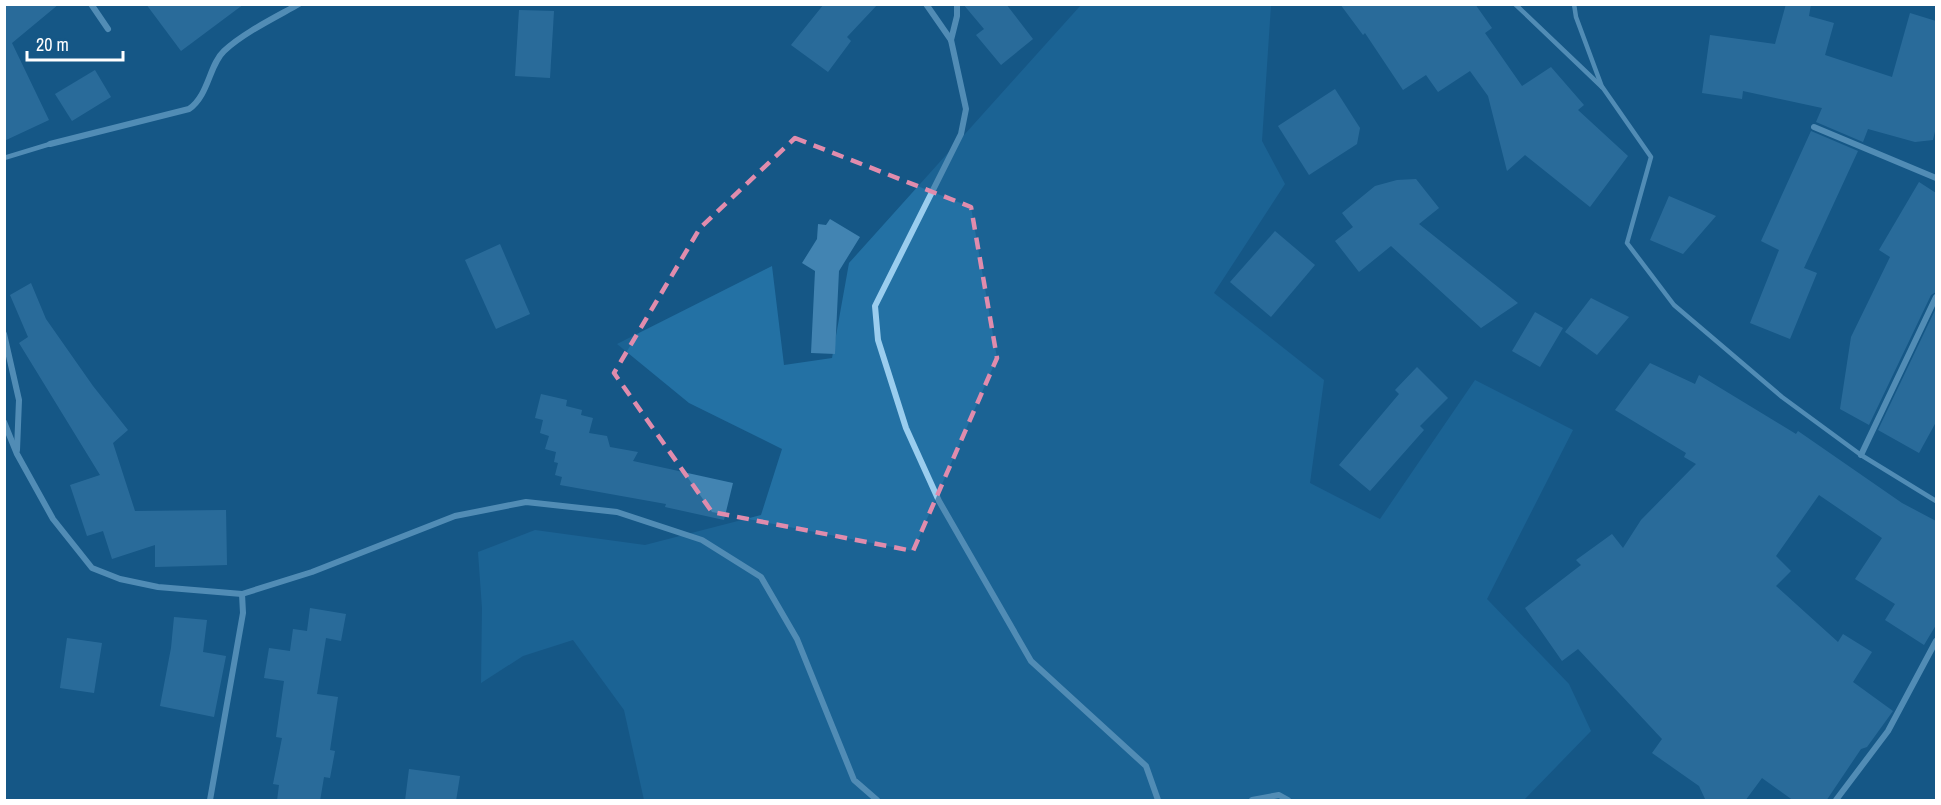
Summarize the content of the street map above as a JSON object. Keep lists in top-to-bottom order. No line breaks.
{"scale_bar":"20 m"}
